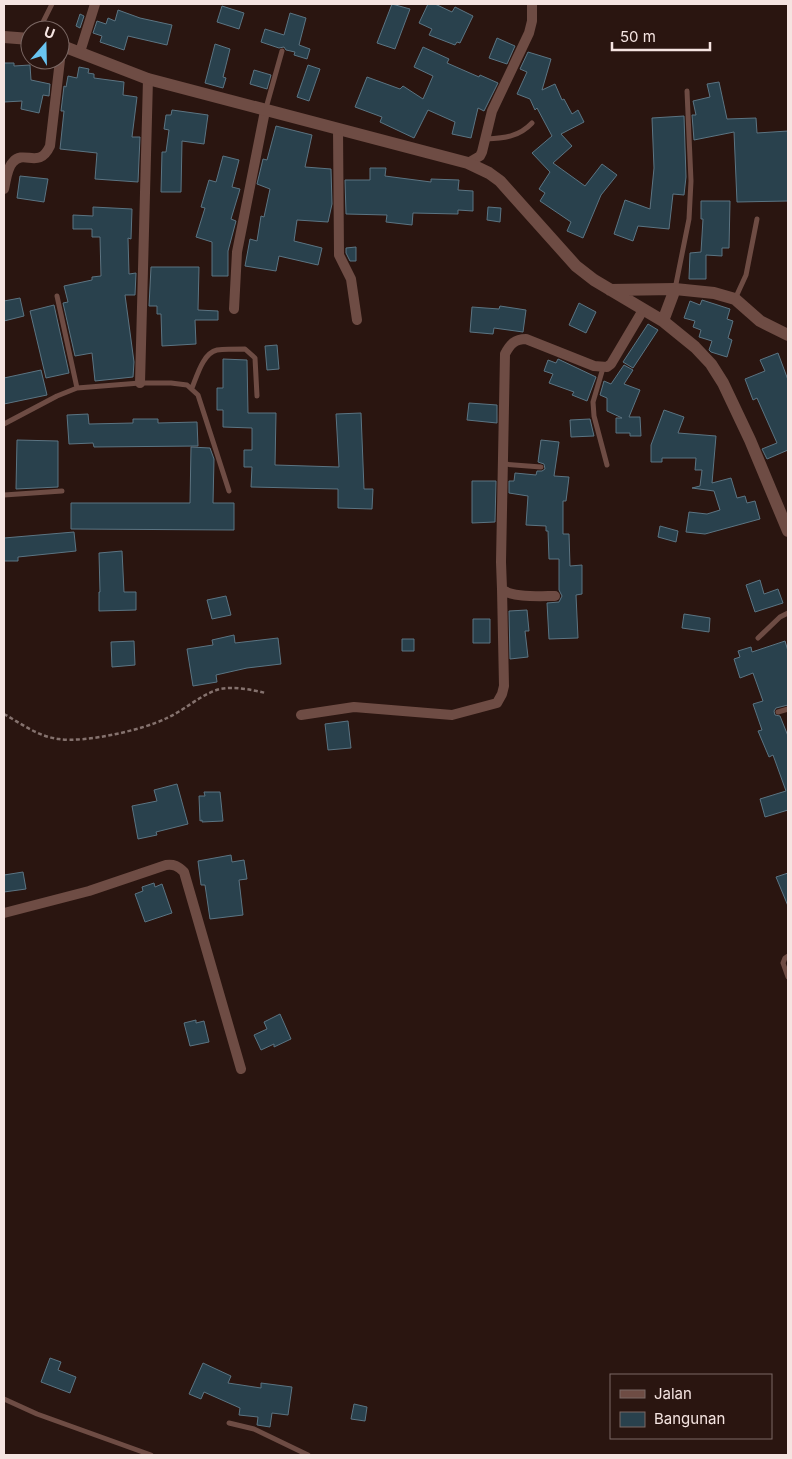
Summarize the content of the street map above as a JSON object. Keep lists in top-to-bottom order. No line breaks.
{"legend":["Jalan","Bangunan"],"scale_bar":"50 m","north":"top"}
